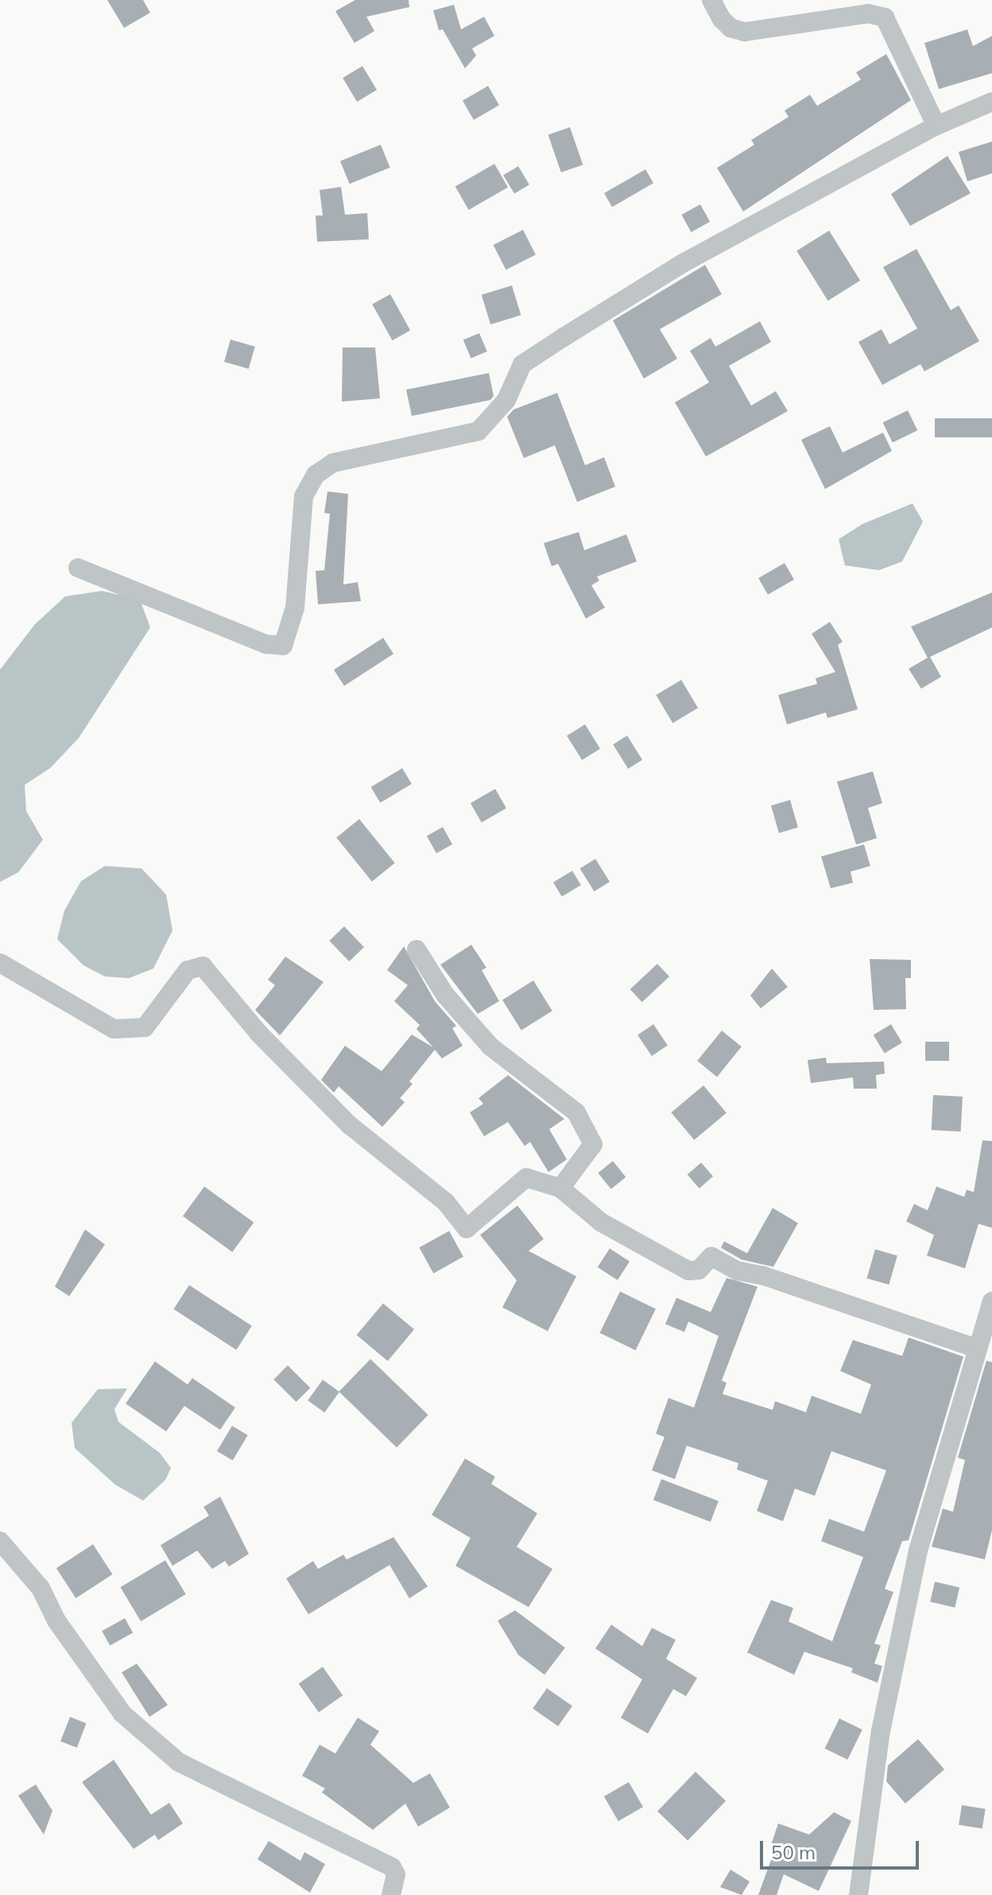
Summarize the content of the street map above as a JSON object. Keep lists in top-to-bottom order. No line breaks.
{"scale_bar":"50 m"}
